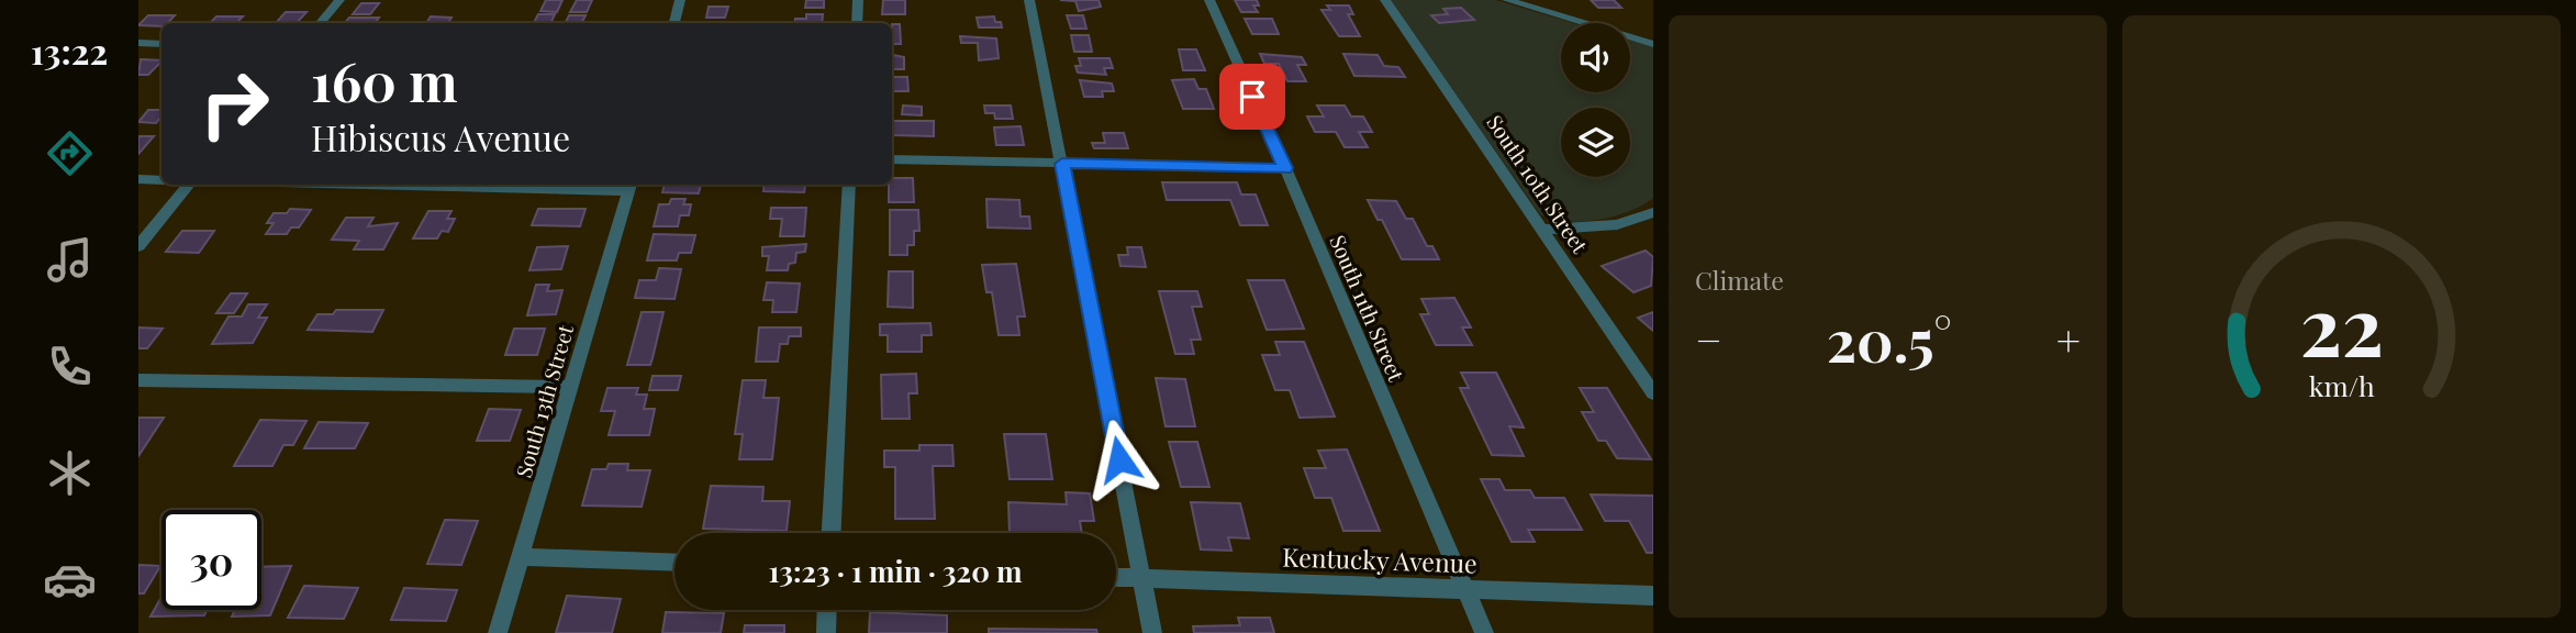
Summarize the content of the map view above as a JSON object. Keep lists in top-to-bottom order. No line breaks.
{"streets":{"street":["South 10th Street","South 11th Street","South 13th Street","Kentucky Avenue"]},"crossings":[["South 11th Street","Kentucky Avenue"]],"page":{"tabs":"13:22","tile":"Climate","turn":["160 m","Hibiscus Avenue"],"heat":["−","20.5°","+"],"limit":"30","trip":"13:23 · 1 min · 320 m","gauge":["22","km/h"]}}
